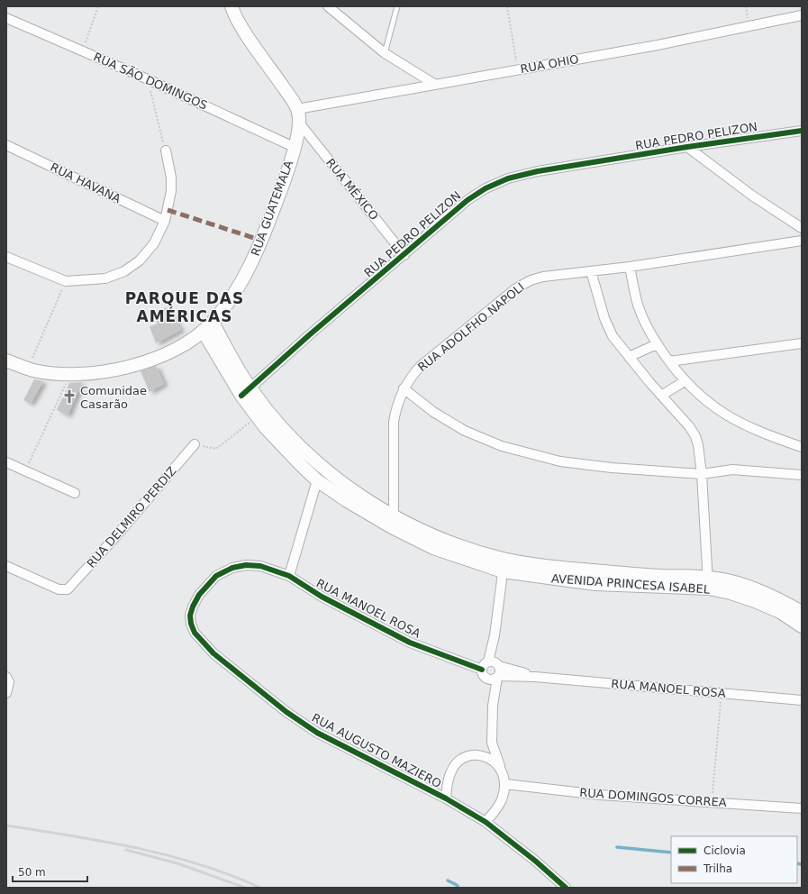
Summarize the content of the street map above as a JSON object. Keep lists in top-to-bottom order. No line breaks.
{"streets":{"main road":["RUA GUATEMALA","AVENIDA PRINCESA ISABEL"],"street":["RUA OHIO","RUA SÃO DOMINGOS","RUA PEDRO PELIZON","RUA HAVANA","RUA MÉXICO","RUA ADOLFHO NAPOLI","RUA DELMIRO PERDIZ","RUA MANOEL ROSA","RUA AUGUSTO MAZIERO","RUA DOMINGOS CORREA"]},"crossings":[["RUA OHIO","RUA GUATEMALA"],["RUA SÃO DOMINGOS","RUA GUATEMALA"],["RUA PEDRO PELIZON","RUA MÉXICO"],["RUA PEDRO PELIZON","AVENIDA PRINCESA ISABEL"],["RUA MÉXICO","RUA GUATEMALA"],["RUA GUATEMALA","AVENIDA PRINCESA ISABEL"],["RUA ADOLFHO NAPOLI","AVENIDA PRINCESA ISABEL"],["RUA MANOEL ROSA","RUA AUGUSTO MAZIERO"],["RUA AUGUSTO MAZIERO","RUA DOMINGOS CORREA"]],"districts":["PARQUE DAS AMÉRICAS"],"places":{"church":["Comunidae Casarão"]},"legend":["Ciclovia","Trilha"],"scale_bar":"50 m"}
